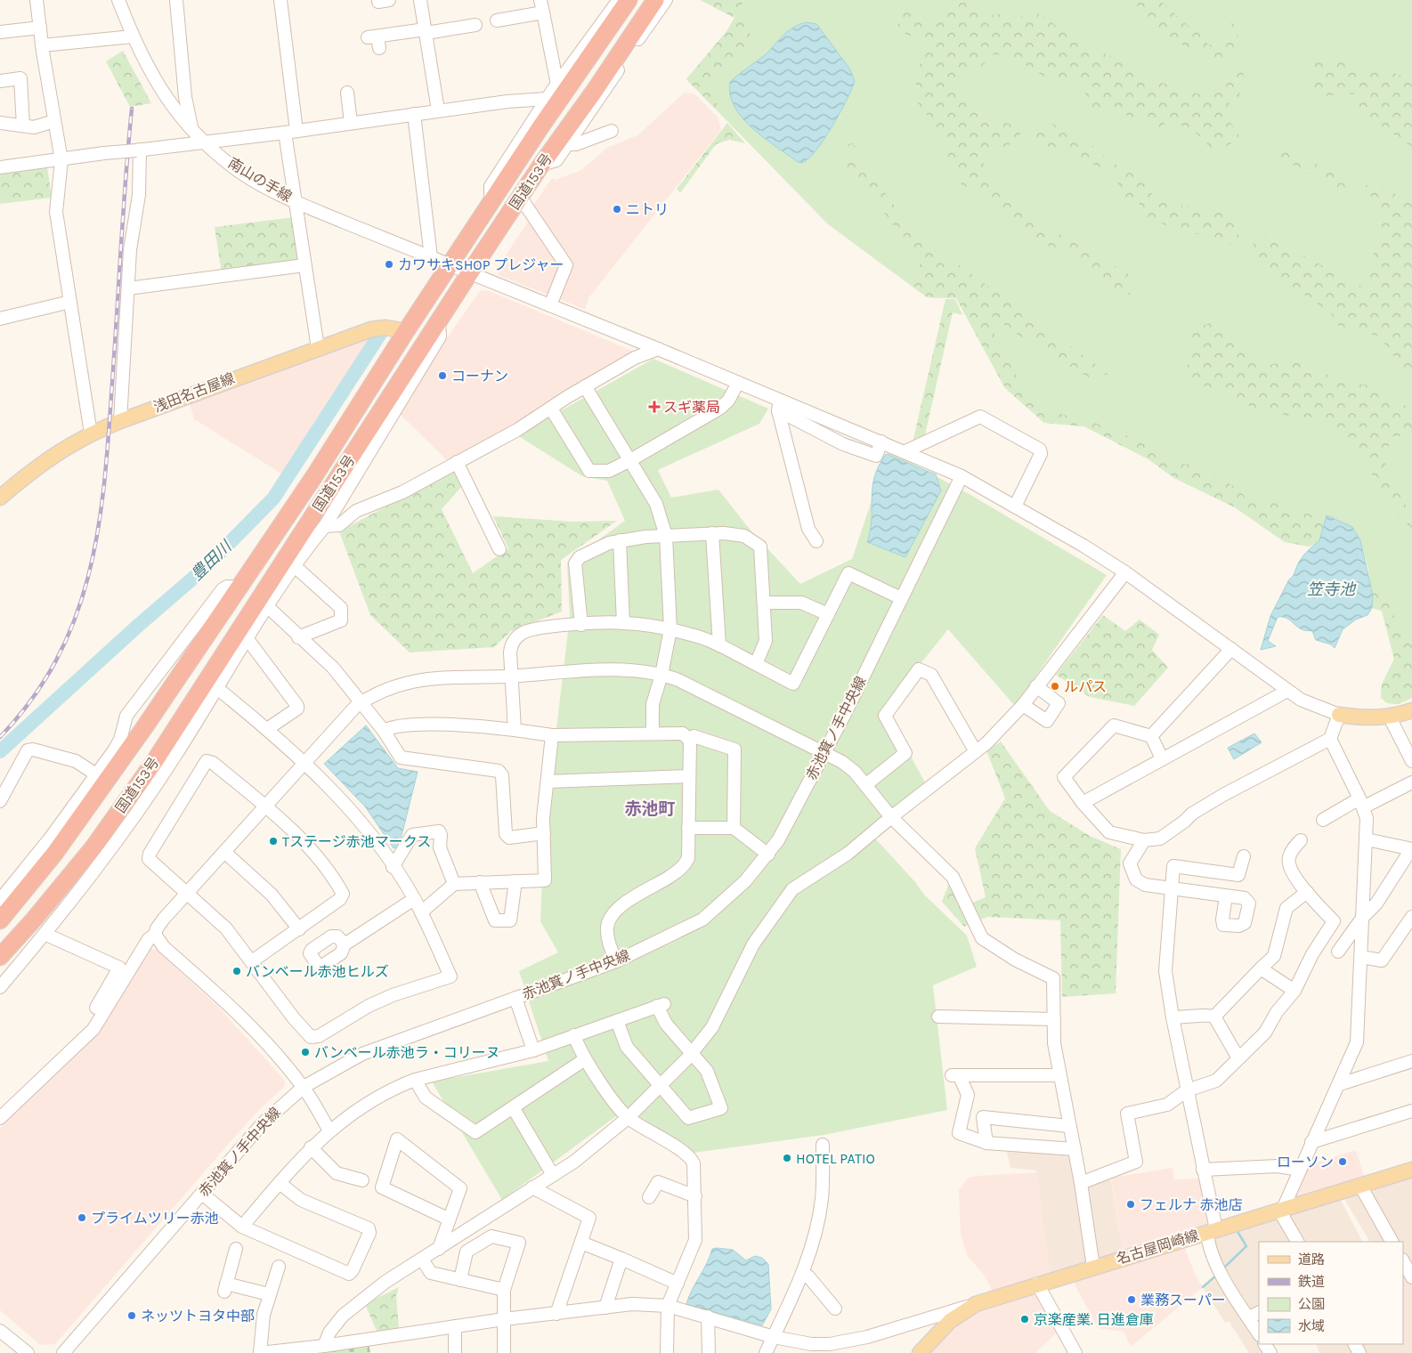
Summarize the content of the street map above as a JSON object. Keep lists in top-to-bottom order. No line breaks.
{"streets":{"highway":["国道153号"],"main road":["浅田名古屋線","名古屋岡崎線"],"street":["南山の手線","赤池箕ノ手中央線"]},"crossings":[["南山の手線","国道153号"],["南山の手線","赤池箕ノ手中央線"],["国道153号","浅田名古屋線"]],"districts":["赤池町"],"water":["豊田川","笠寺池"],"places":{"other":["ニトリ","カワサキSHOP プレジャー","コーナン","ルパス","Tステージ赤池マークス","バンベール赤池ヒルズ","バンベール赤池ラ・コリーヌ","HOTEL PATIO","ローソン","フェルナ 赤池店","プライムツリー赤池","業務スーパー","ネッツトヨタ中部","京楽産業. 日進倉庫"],"health":["スギ薬局"]},"legend":["道路","鉄道","公園","水域"]}
